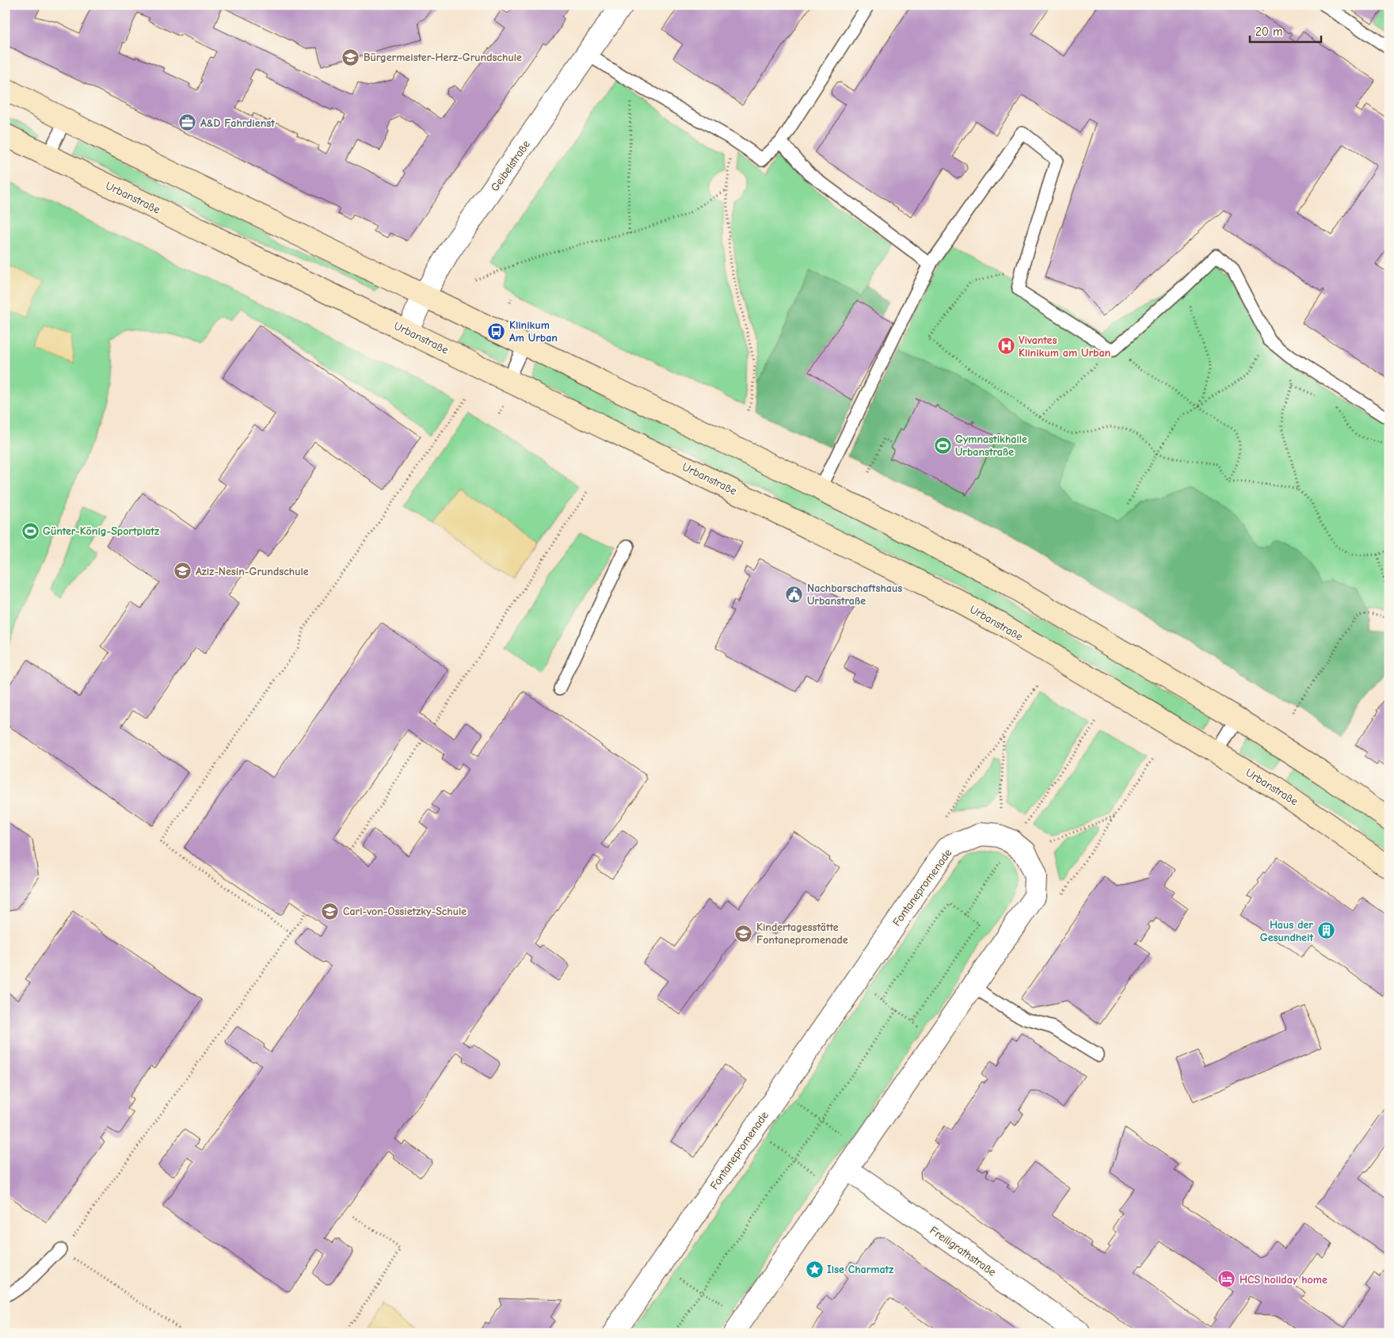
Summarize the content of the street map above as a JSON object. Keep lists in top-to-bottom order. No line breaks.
{"streets":{"main road":["Urbanstraße"],"street":["Geibelstraße","Fontanepromenade","Freiligrathstraße"]},"crossings":[["Geibelstraße","Urbanstraße"],["Fontanepromenade","Freiligrathstraße"]],"places":{"school or university":["Bürgermeister-Herz-Grundschule","Aziz-Nesin-Grundschule","Carl-von-Ossietzky-Schule","Kindertagesstätte Fontanepromenade"],"office":["A&D Fahrdienst"],"bus stop":["Klinikum Am Urban"],"hospital":["Vivantes Klinikum am Urban"],"sports":["Gymnastikhalle Urbanstraße","Günter-König-Sportplatz"],"public building":["Nachbarschaftshaus Urbanstraße"],"building":["Haus der Gesundheit"],"place":["Ilse Charmatz"],"hotel":["HCS holiday home"]},"scale_bar":"20 m"}
